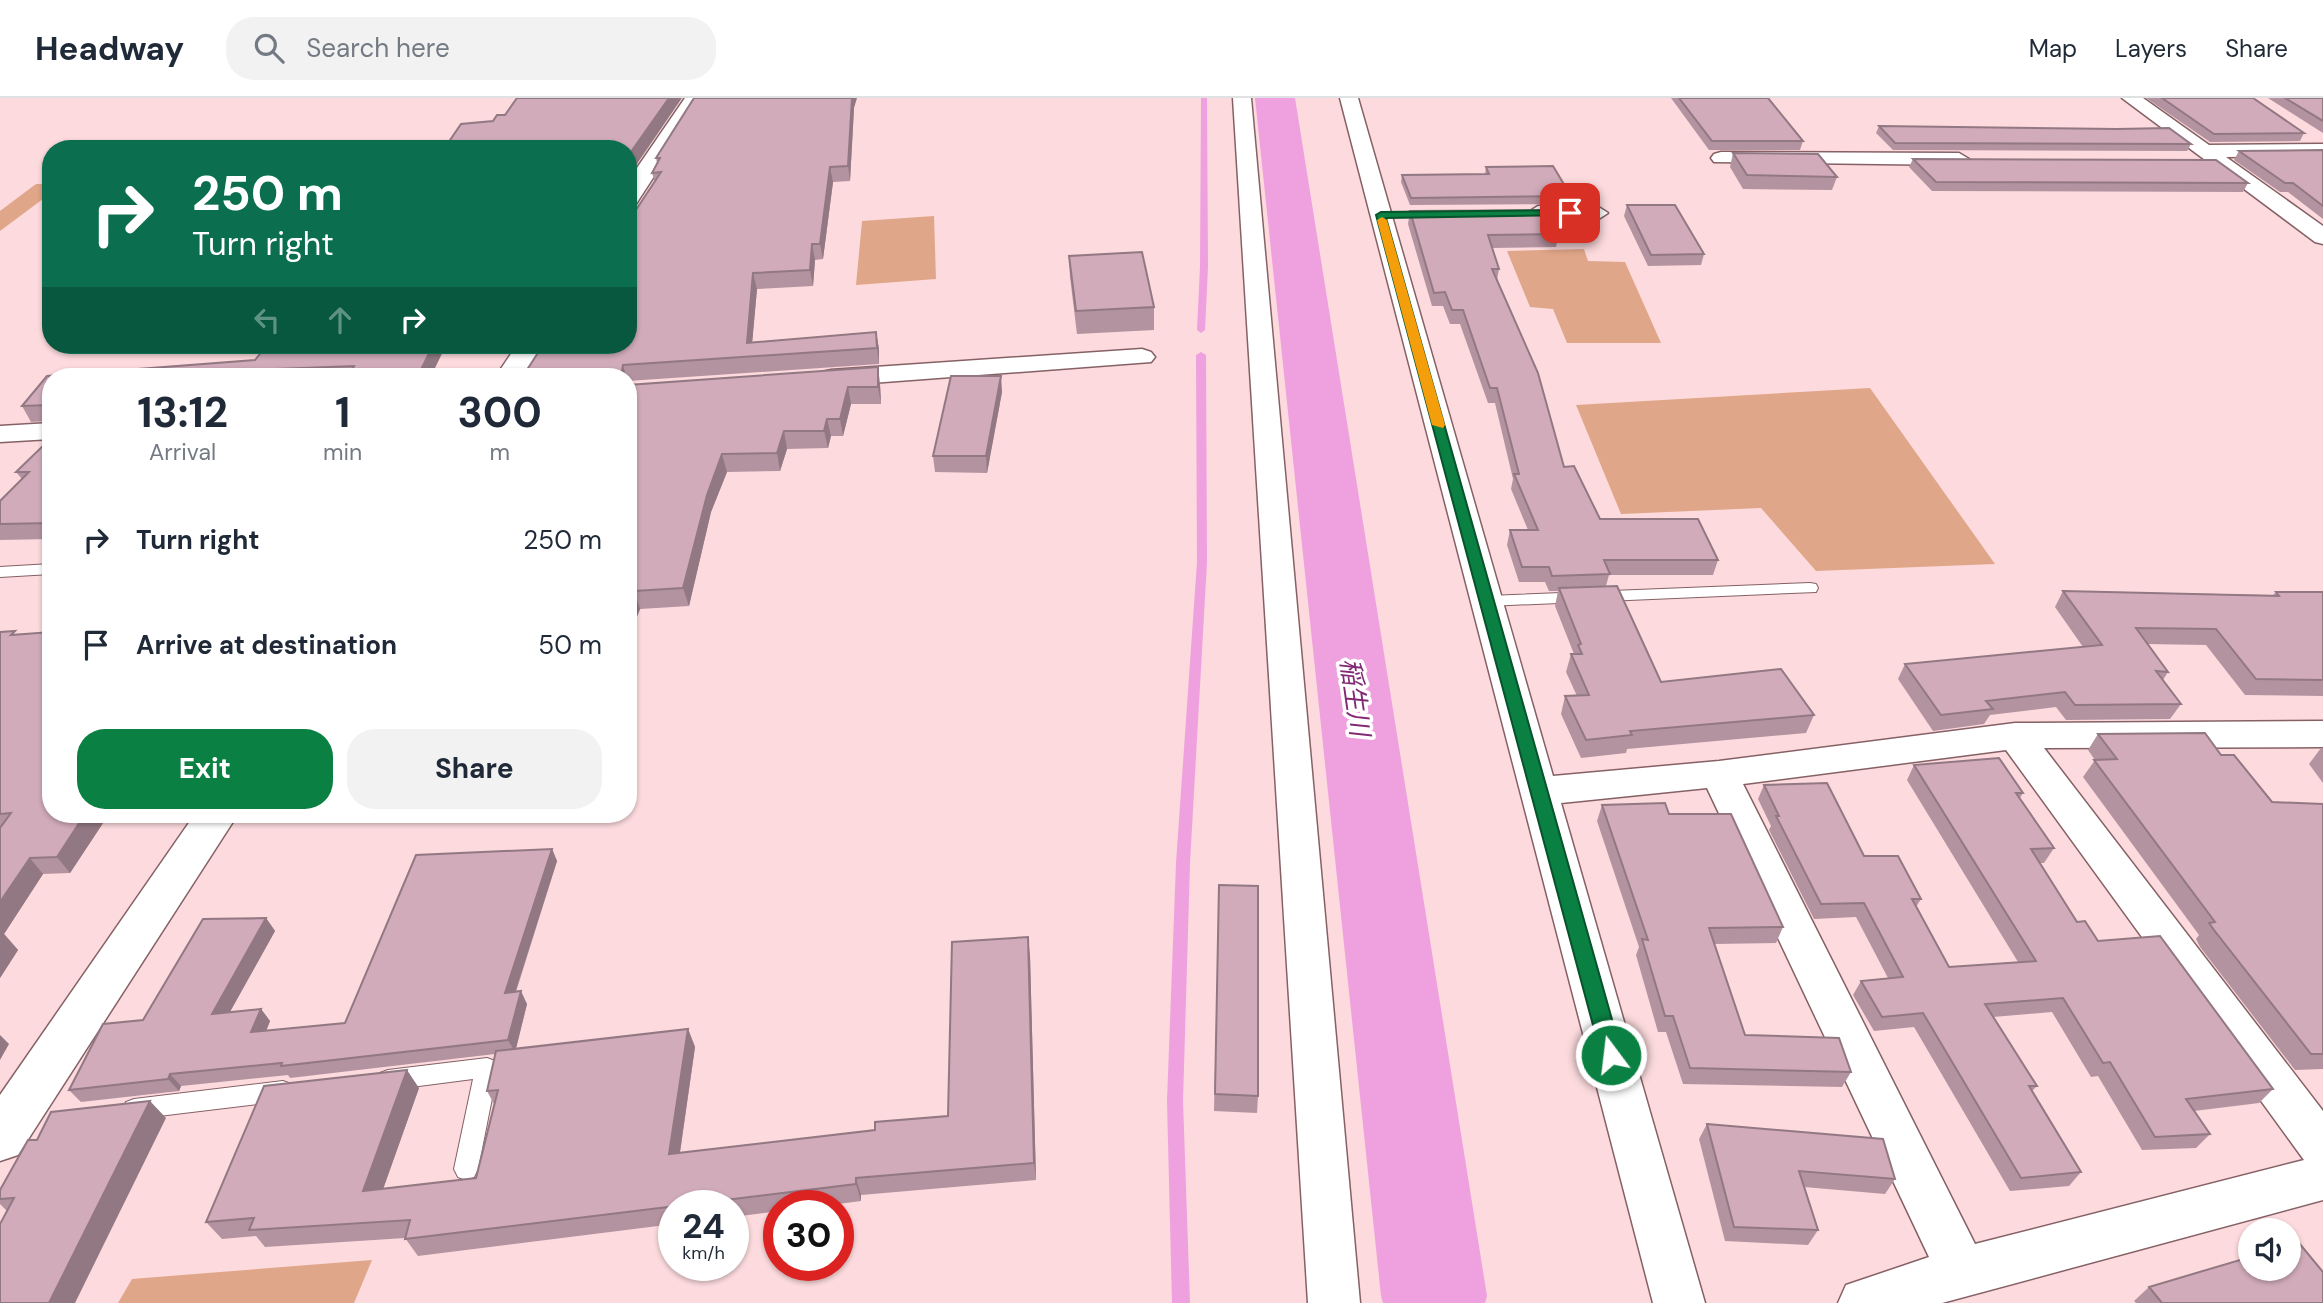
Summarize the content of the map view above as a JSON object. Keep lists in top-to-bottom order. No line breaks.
{"water":["稲生川"],"page":{"header":"Headway","search":"Search here","nav":["Map","Layers","Share"],"turn":["250 m","Turn right"],"eta":["13:12","Arrival","1","min","300","m"],"list":[{"name":"Turn right","value":"250 m"},{"name":"Arrive at destination","value":"50 m"}],"buttons":["Exit","Share"],"speed":"24 km/h","limit":"30"}}
